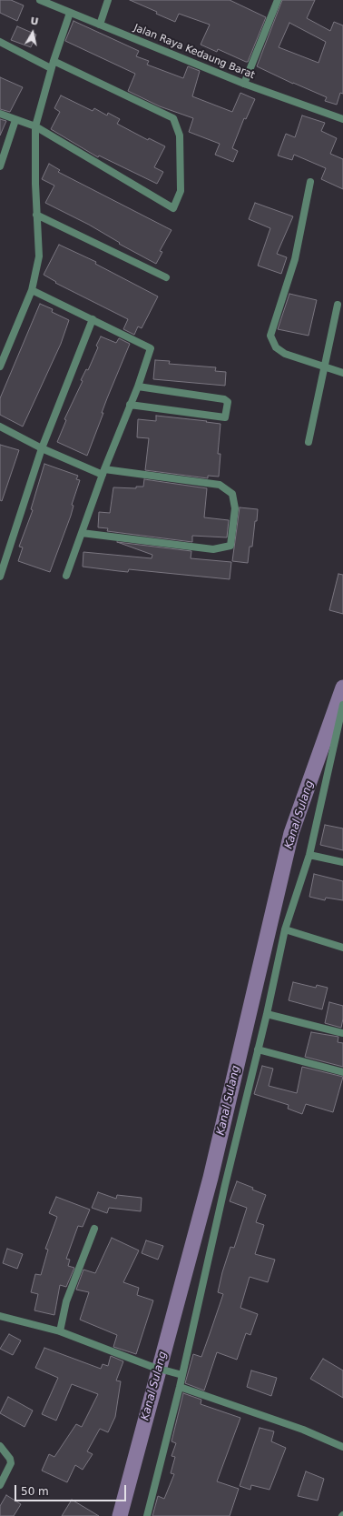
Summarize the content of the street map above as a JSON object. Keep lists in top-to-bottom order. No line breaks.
{"streets":{"street":["Jalan Raya Kedaung Barat"]},"water":["Kanal Sulang"],"scale_bar":"50 m","north":"top"}
